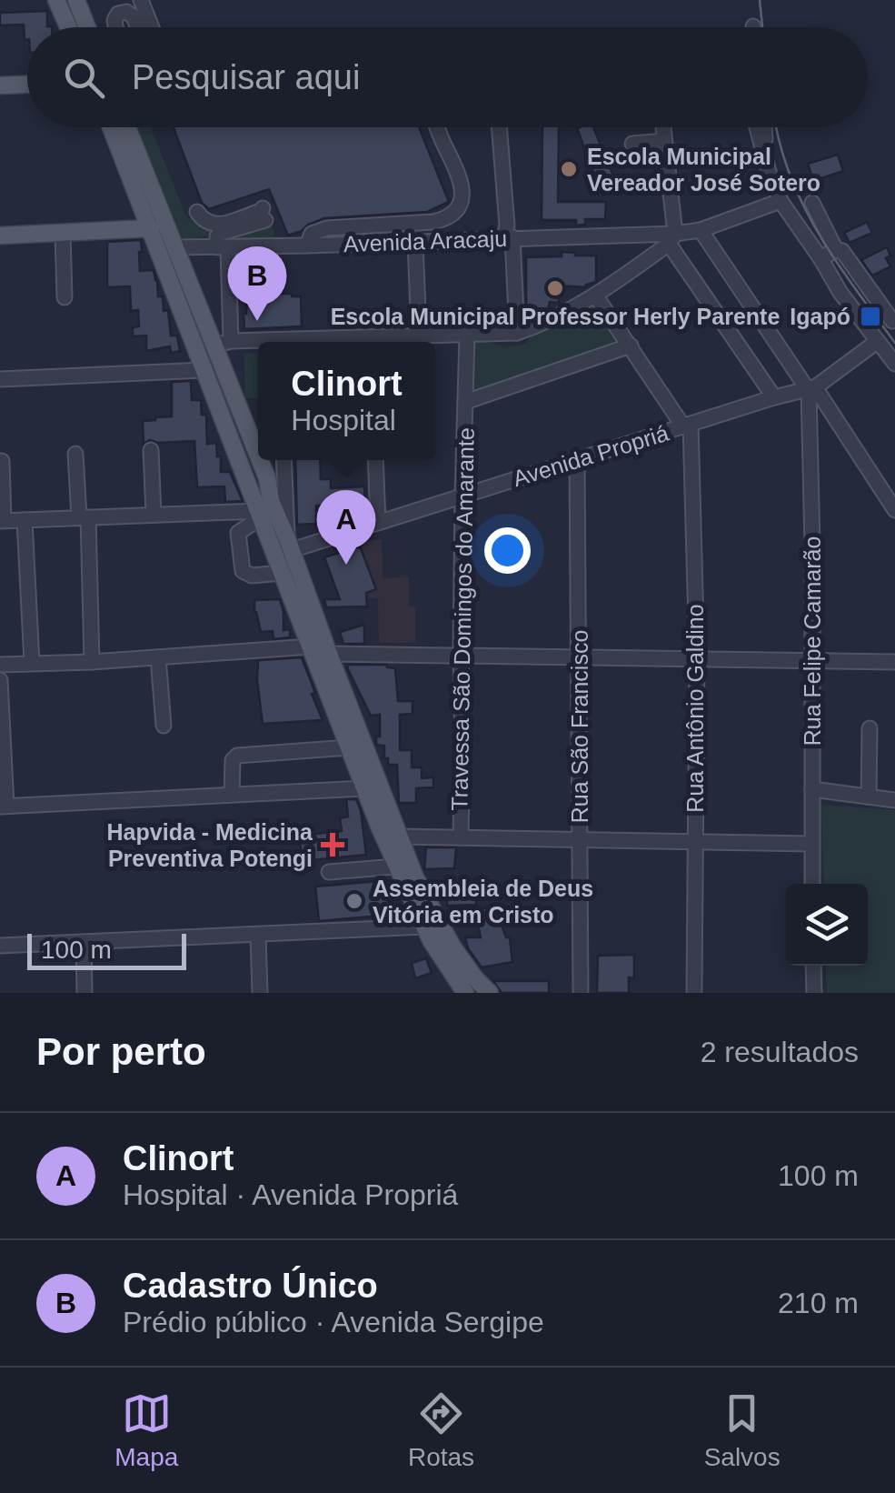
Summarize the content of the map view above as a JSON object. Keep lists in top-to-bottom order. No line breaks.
{"streets":{"street":["Avenida Aracaju","Avenida Propriá","Travessa São Domingos do Amarante","Rua Felipe Camarão","Rua Antônio Galdino","Rua São Francisco"]},"crossings":[["Avenida Propriá","Travessa São Domingos do Amarante"],["Avenida Propriá","Rua Felipe Camarão"],["Avenida Propriá","Rua Antônio Galdino"],["Avenida Propriá","Rua São Francisco"]],"places":{"other":["Escola Municipal Vereador José Sotero","Escola Municipal Professor Herly Parente","Assembleia de Deus Vitória em Cristo"],"transit":["Igapó"],"health":["Hapvida - Medicina Preventiva Potengi"]},"scale_bar":"100 m","page":{"search":"Pesquisar aqui","pins":["B","A"],"popup":["Clinort","Hospital"],"scale":"100 m","heading":["Por perto","2 resultados"],"list":[{"mark":"A","name":"Clinort","note":"Hospital · Avenida Propriá","value":"100 m"},{"mark":"B","name":"Cadastro Único","note":"Prédio público · Avenida Sergipe","value":"210 m"}],"nav":["Mapa","Rotas","Salvos"]}}
